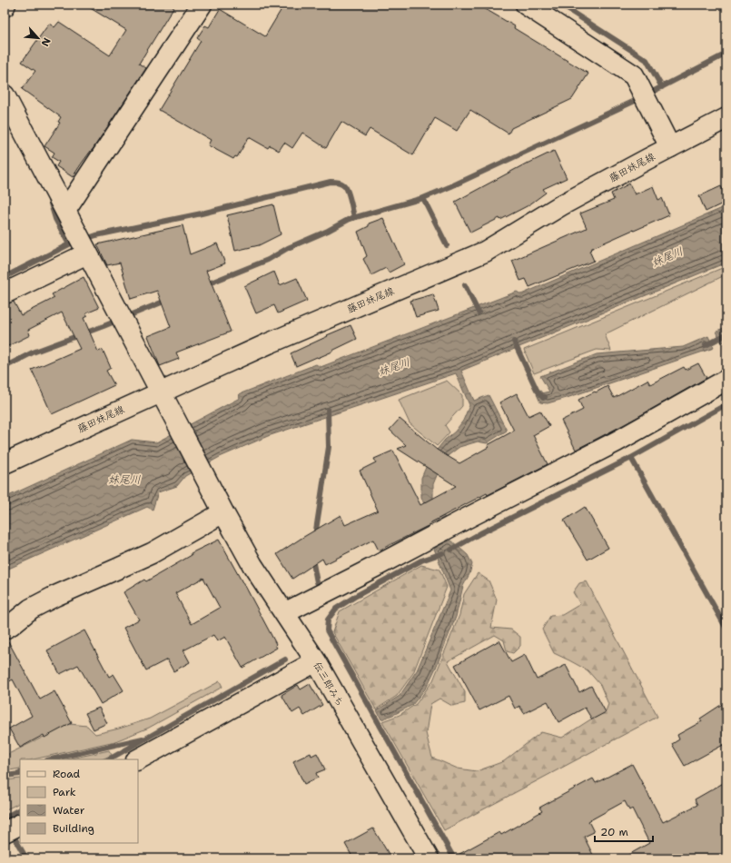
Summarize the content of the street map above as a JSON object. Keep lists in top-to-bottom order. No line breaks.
{"streets":{"street":["藤田妹尾線","伝三郎みち"]},"crossings":[["藤田妹尾線","伝三郎みち"]],"water":["妹尾川"],"legend":["Road","Park","Water","Building"],"scale_bar":"20 m","north":"bottom right"}
